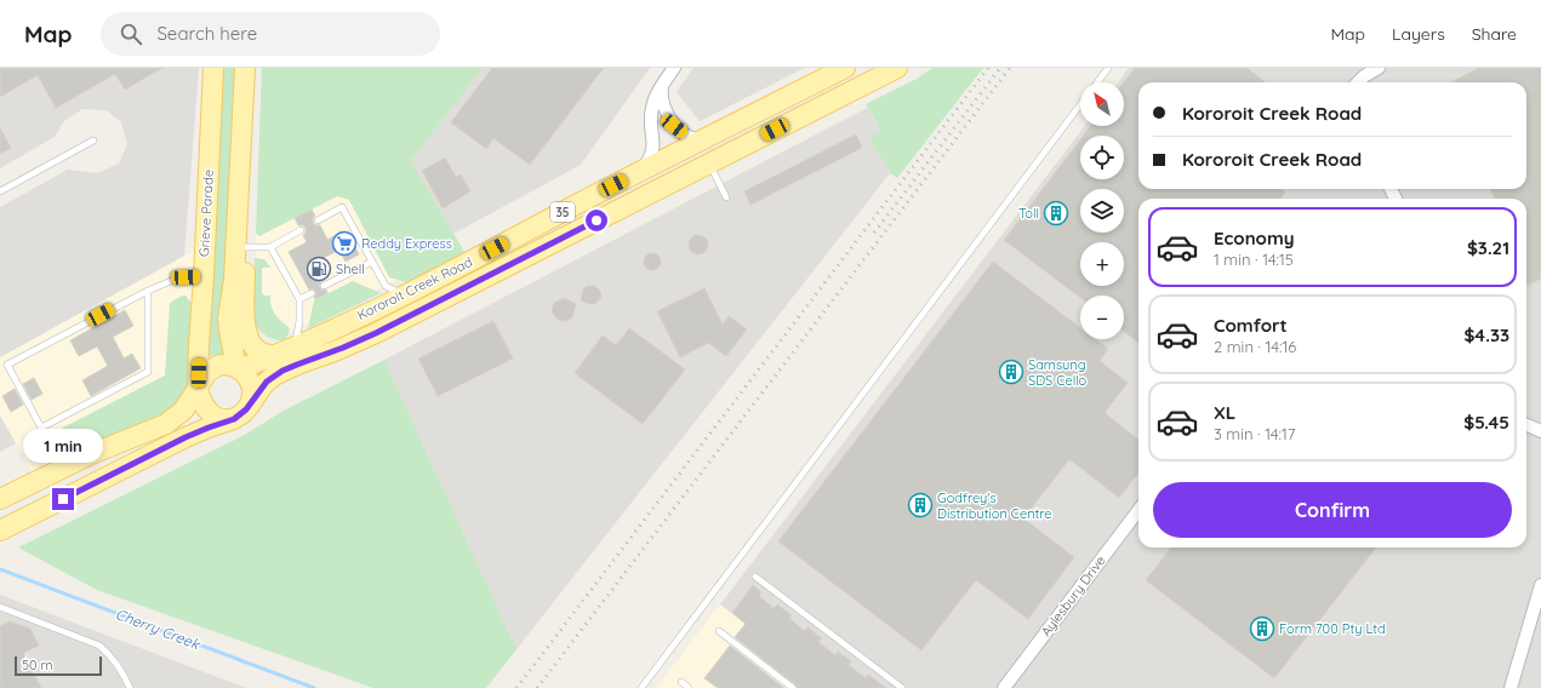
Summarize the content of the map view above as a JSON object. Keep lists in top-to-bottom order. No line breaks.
{"streets":{"main road":["35","Grieve Parade","Kororoit Creek Road"],"street":["Aylesbury Drive"]},"crossings":[["35","Grieve Parade"],["35","Kororoit Creek Road"],["Grieve Parade","Kororoit Creek Road"]],"water":["Cherry Creek"],"places":{"building":["Toll","Samsung SDS Cello","Godfrey's Distribution Centre","Form 700 Pty Ltd"],"supermarket":["Reddy Express"],"fuel station":["Shell"]},"scale_bar":"50 m","north":"top left","page":{"header":"Map","search":"Search here","nav":["Map","Layers","Share"],"map_buttons":["+","−"],"banner":["Kororoit Creek Road","Kororoit Creek Road"],"list":[{"name":"Economy","note":"1 min · 14:15","value":"$3.21"},{"name":"Comfort","note":"2 min · 14:16","value":"$4.33"},{"name":"XL","note":"3 min · 14:17","value":"$5.45"}],"bubble":"1 min","buttons":"Confirm","scale":"50 m"}}
